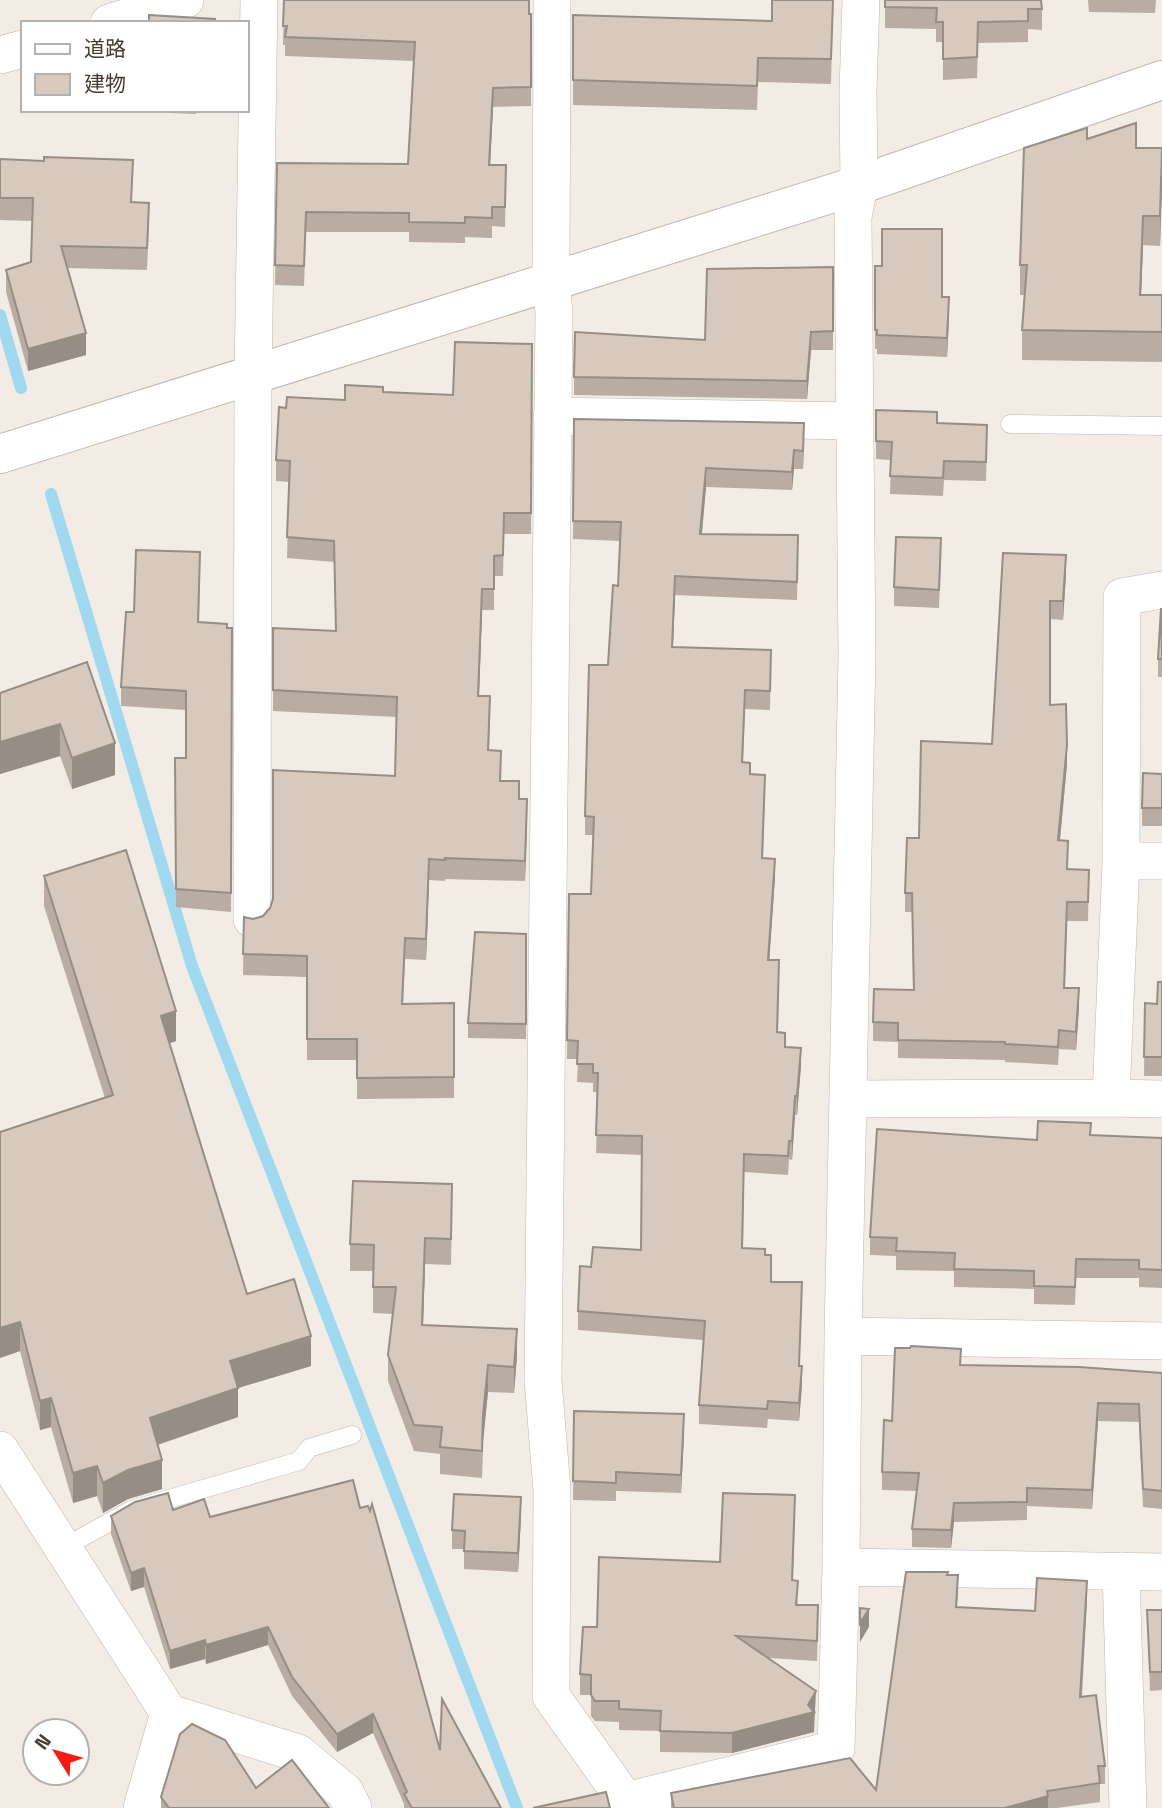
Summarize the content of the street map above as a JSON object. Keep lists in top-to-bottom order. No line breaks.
{"legend":["道路","建物"],"north":"top left"}
